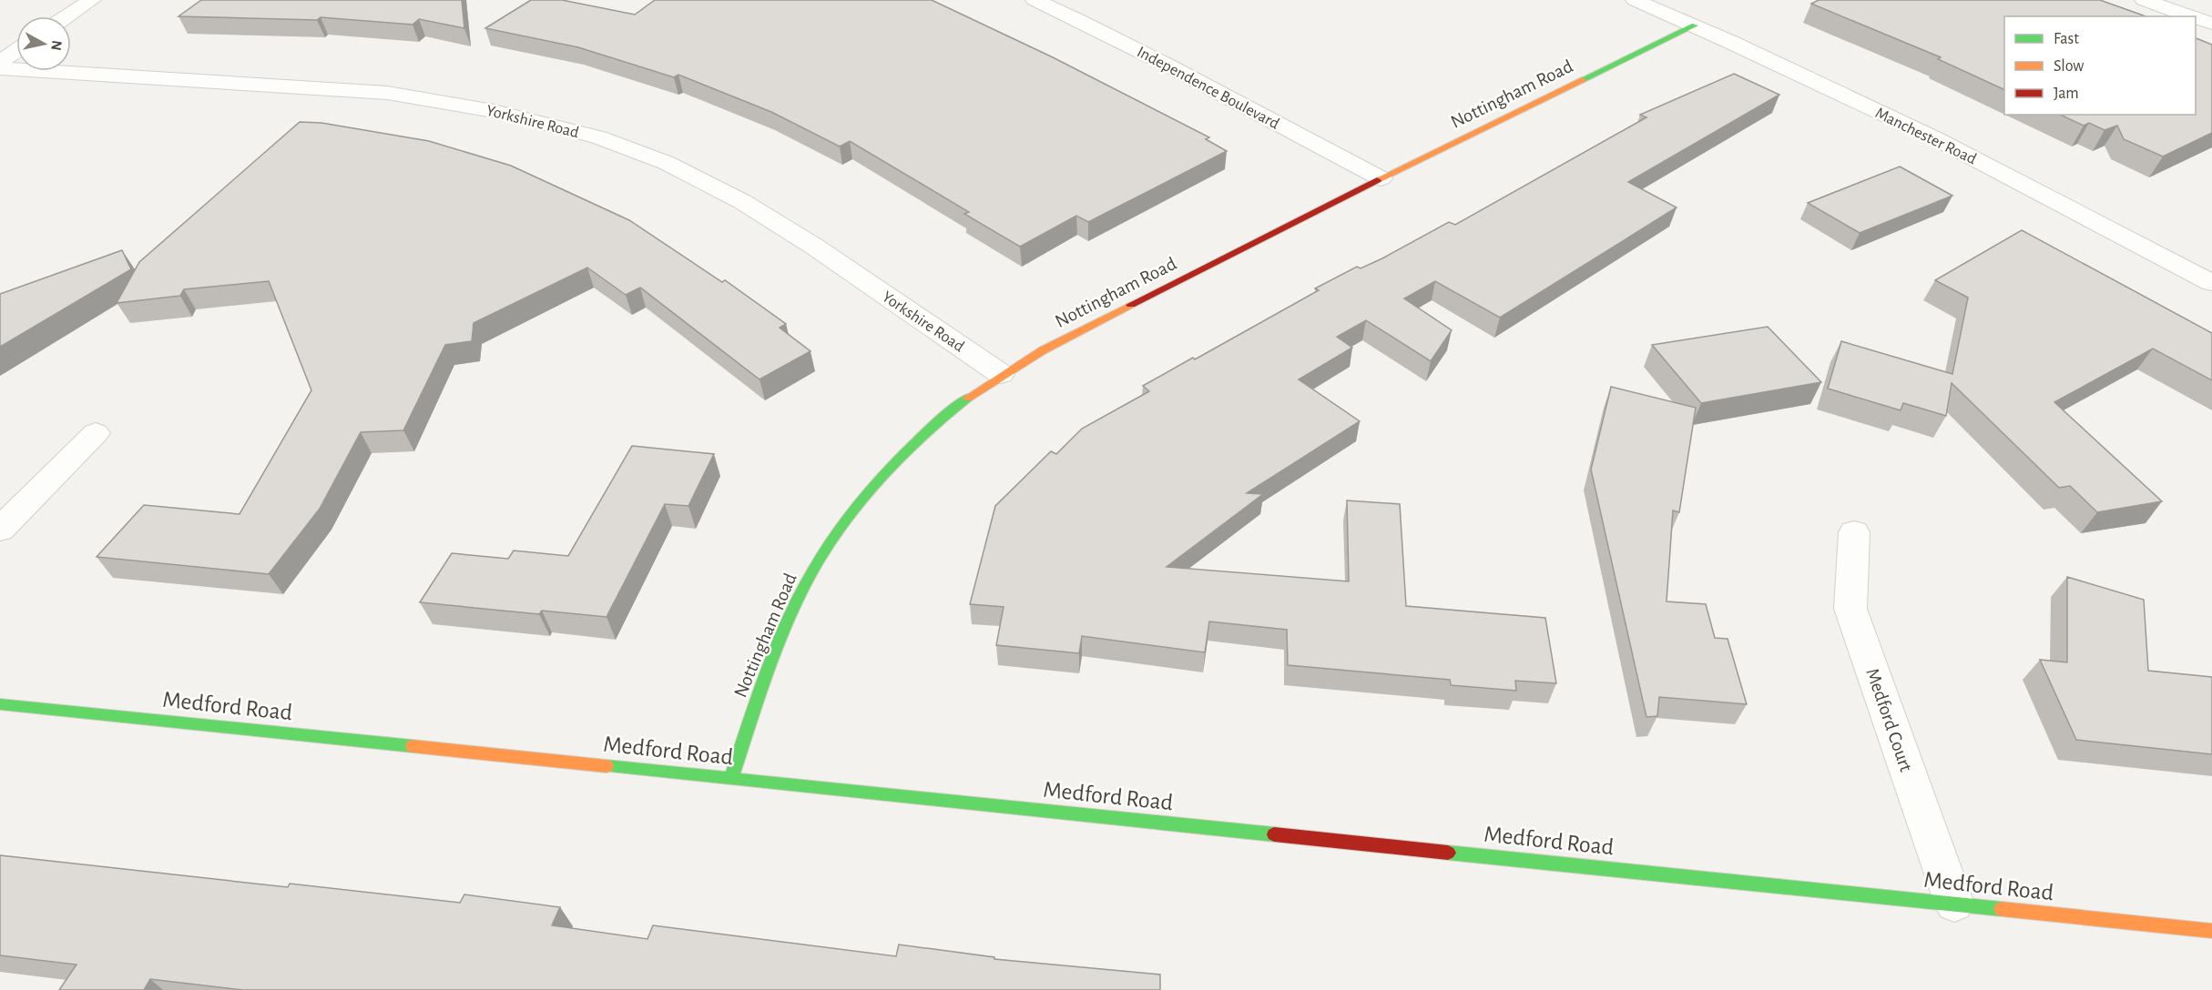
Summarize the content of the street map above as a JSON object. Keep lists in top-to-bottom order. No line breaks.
{"streets":{"street":["Independence Boulevard","Nottingham Road","Yorkshire Road","Manchester Road","Medford Road","Medford Court"]},"crossings":[["Independence Boulevard","Nottingham Road"],["Nottingham Road","Yorkshire Road"],["Nottingham Road","Manchester Road"],["Nottingham Road","Medford Road"],["Medford Road","Medford Court"]],"legend":["Fast","Slow","Jam"],"north":"right"}
